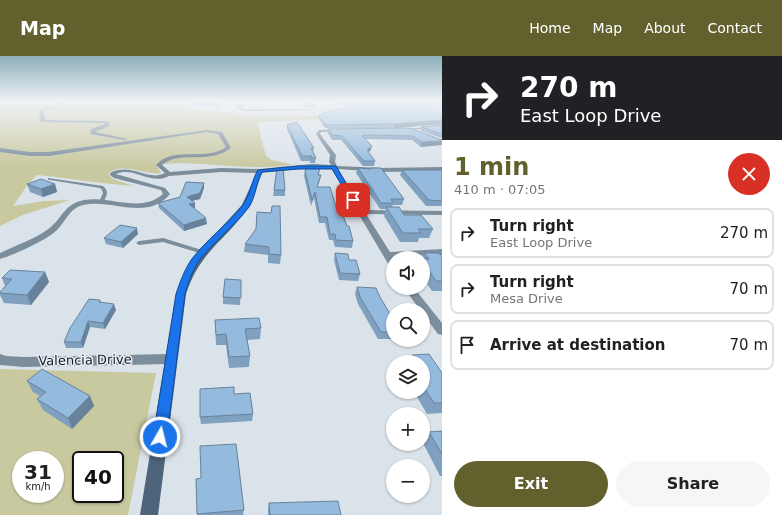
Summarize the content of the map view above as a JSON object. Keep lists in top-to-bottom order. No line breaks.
{"streets":{"street":["Valencia Drive"]},"page":{"header":"Map","nav":["Home","Map","About","Contact"],"turn":["270 m","East Loop Drive"],"heading":["1 min","410 m · 07:05"],"list":[{"name":"Turn right","note":"East Loop Drive","value":"270 m"},{"name":"Turn right","note":"Mesa Drive","value":"70 m"},{"name":"Arrive at destination","value":"70 m"}],"map_buttons":["+","−"],"speed":"31 km/h","limit":"40","buttons":["Exit","Share"]}}
